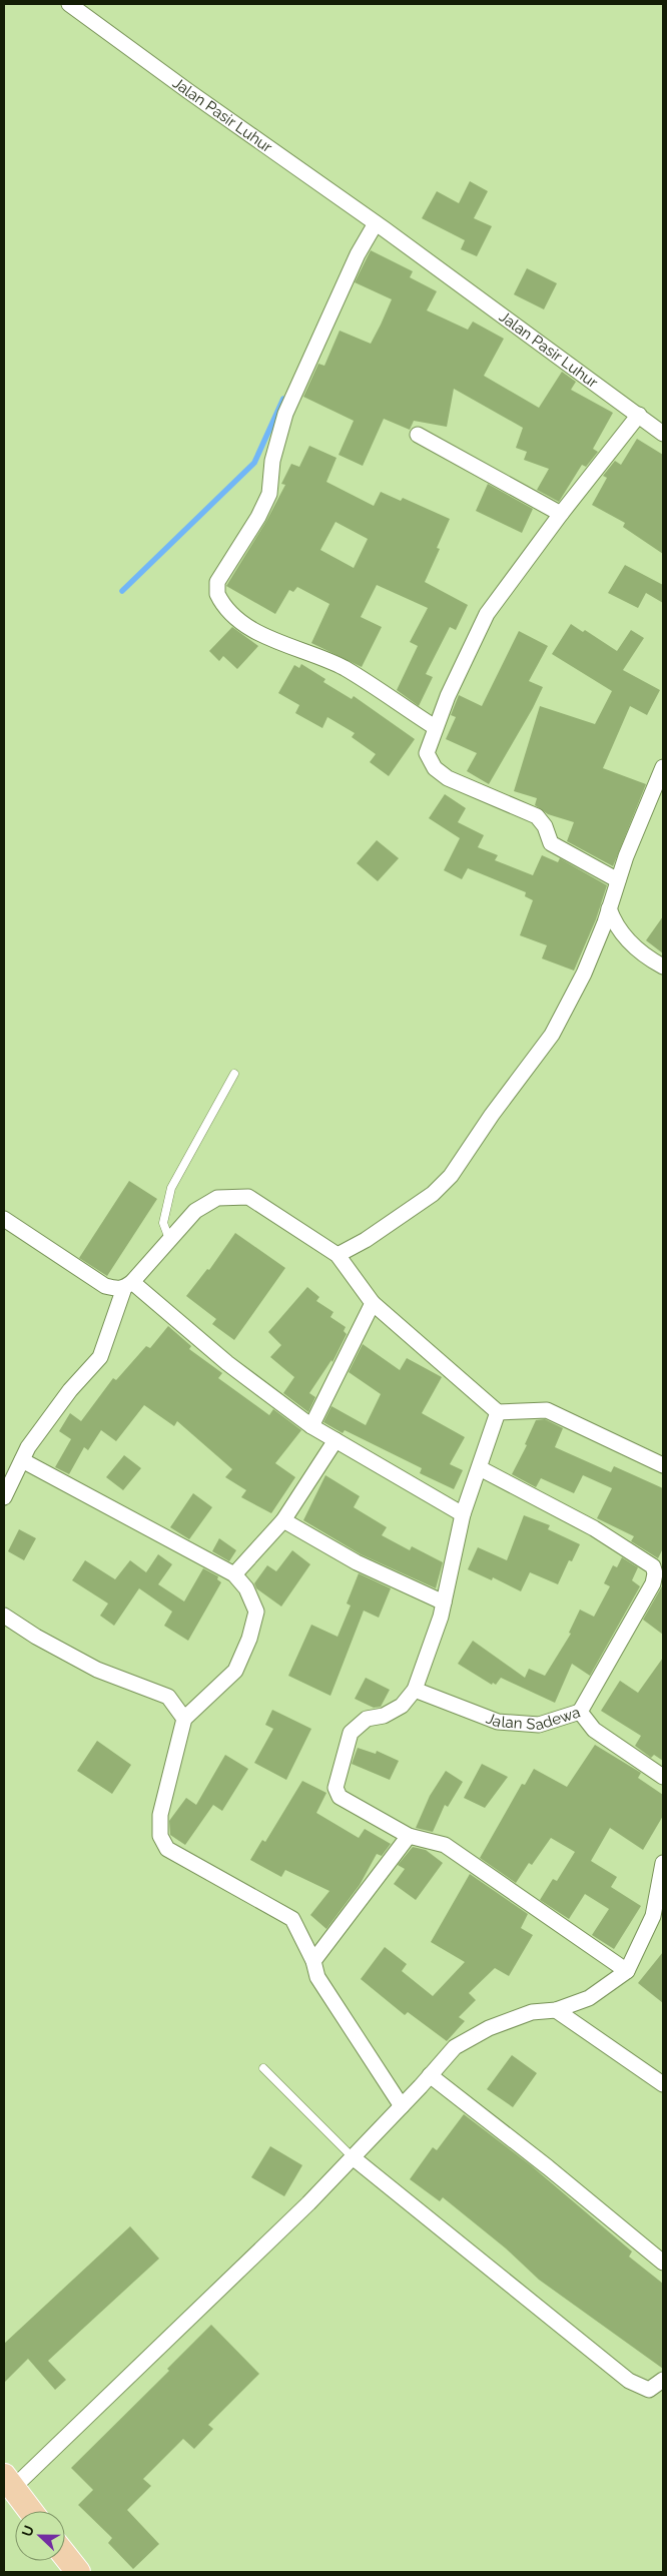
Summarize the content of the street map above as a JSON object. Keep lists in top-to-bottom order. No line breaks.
{"streets":{"street":["Jalan Pasir Luhur","Jalan Sadewa"]},"north":"left"}
